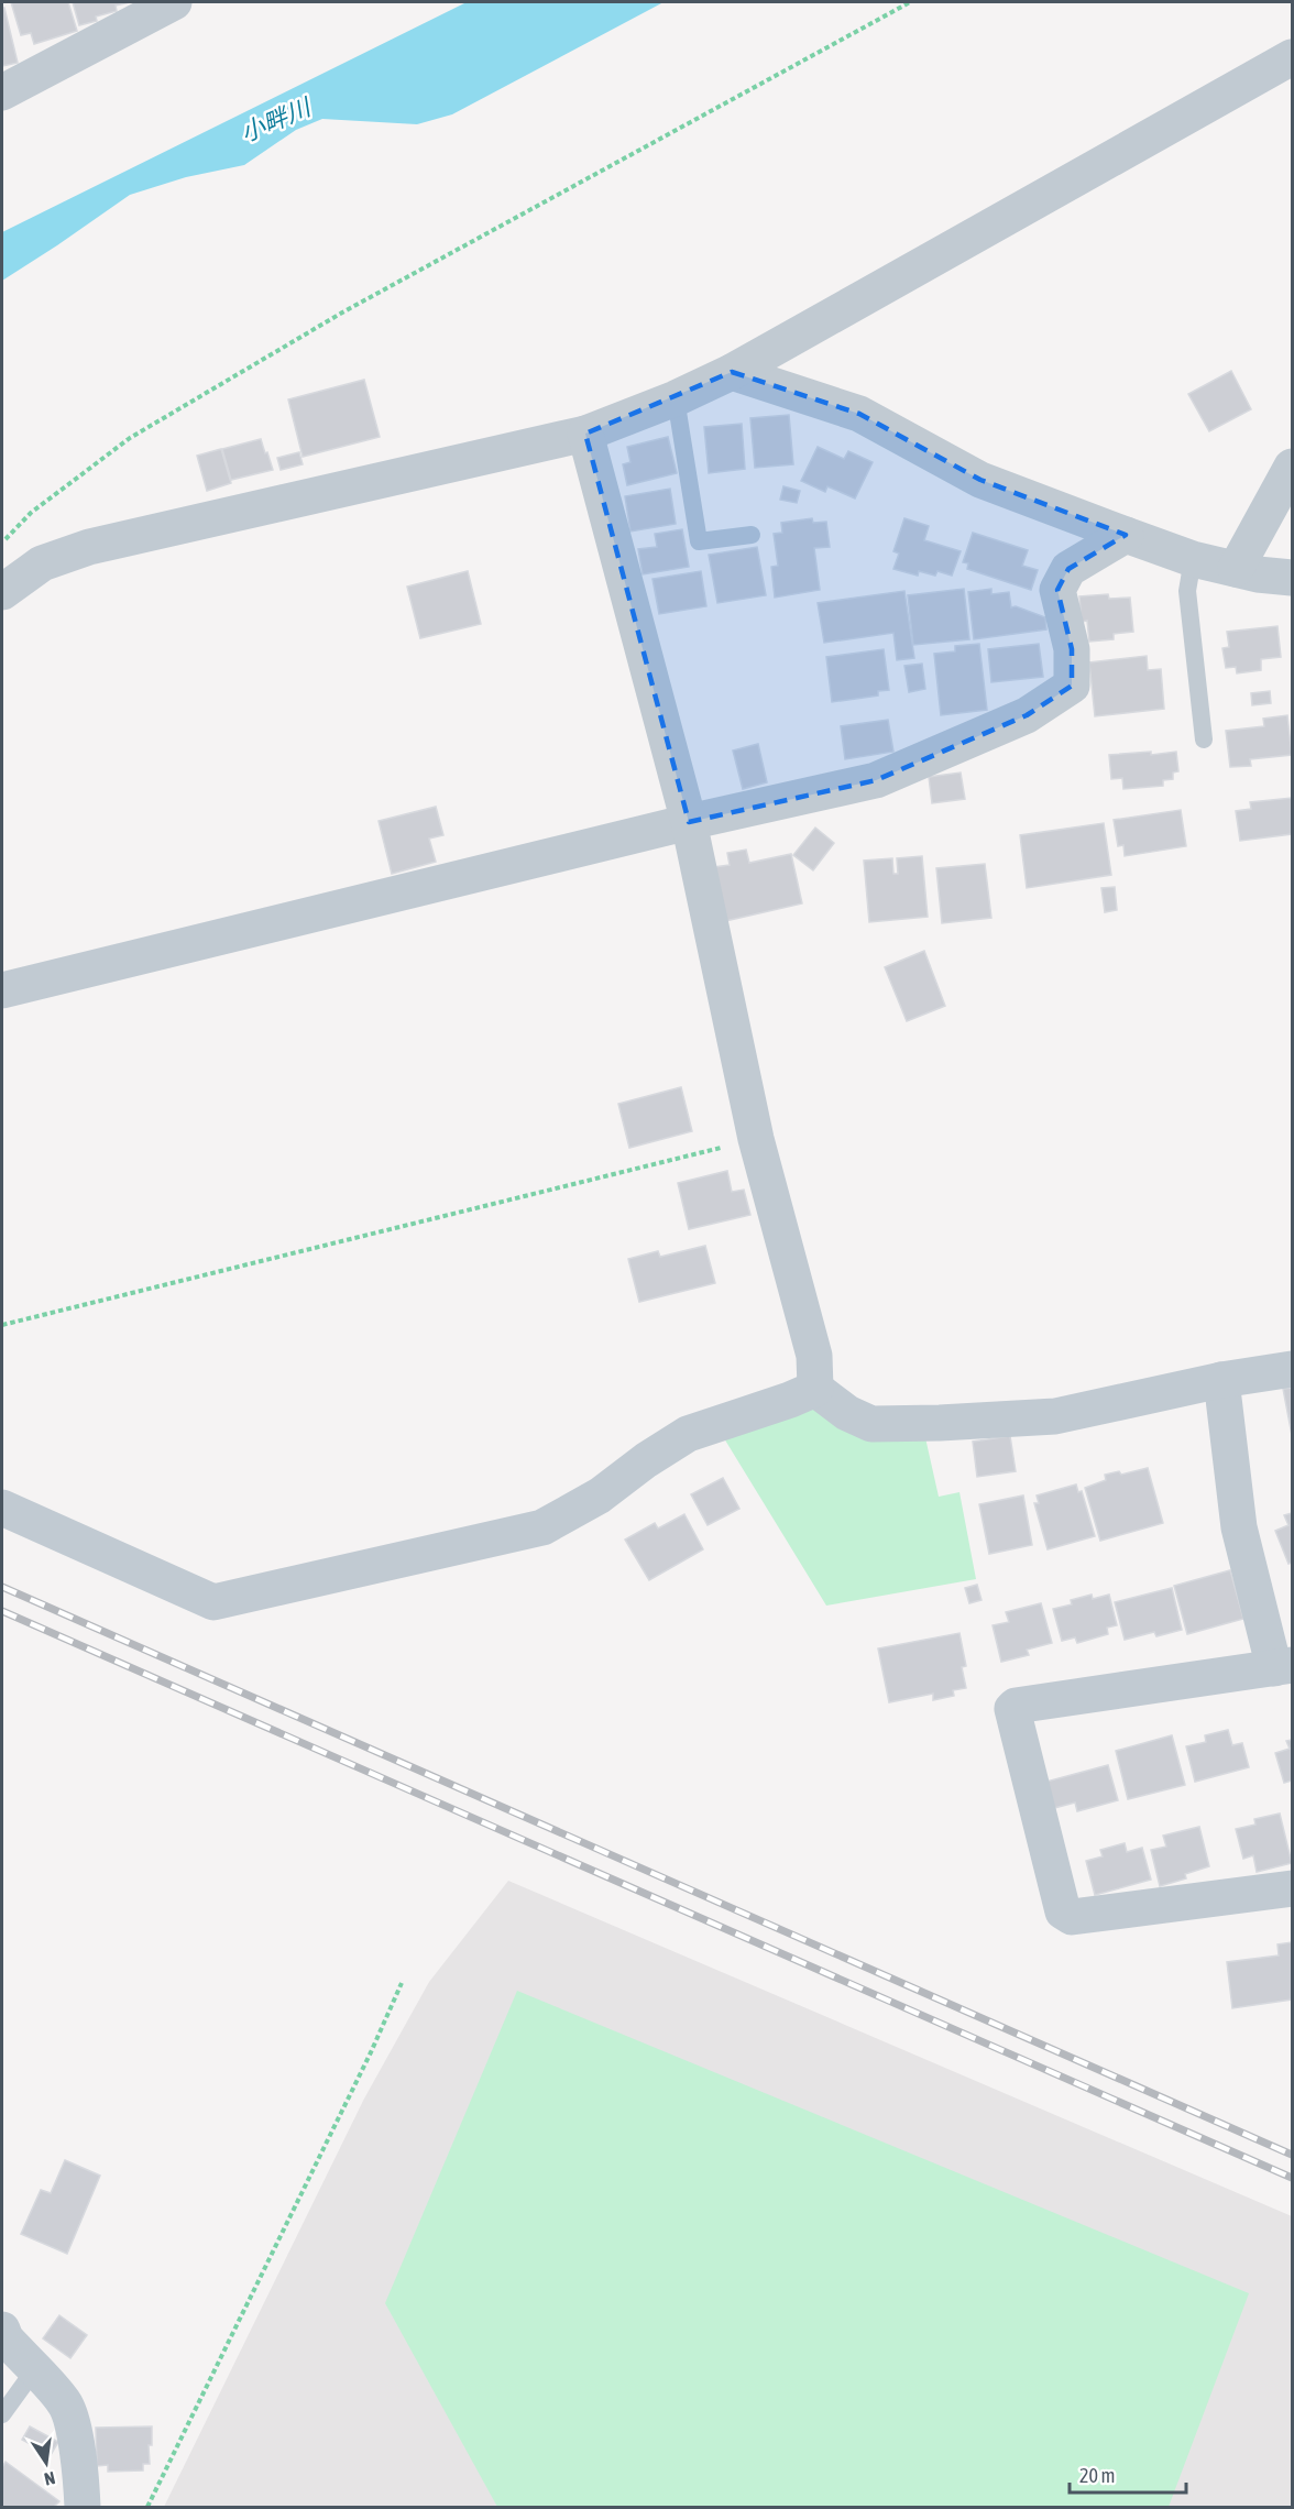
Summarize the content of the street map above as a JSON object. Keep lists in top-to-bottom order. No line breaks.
{"water":["小畔川"],"scale_bar":"20 m","north":"bottom"}
